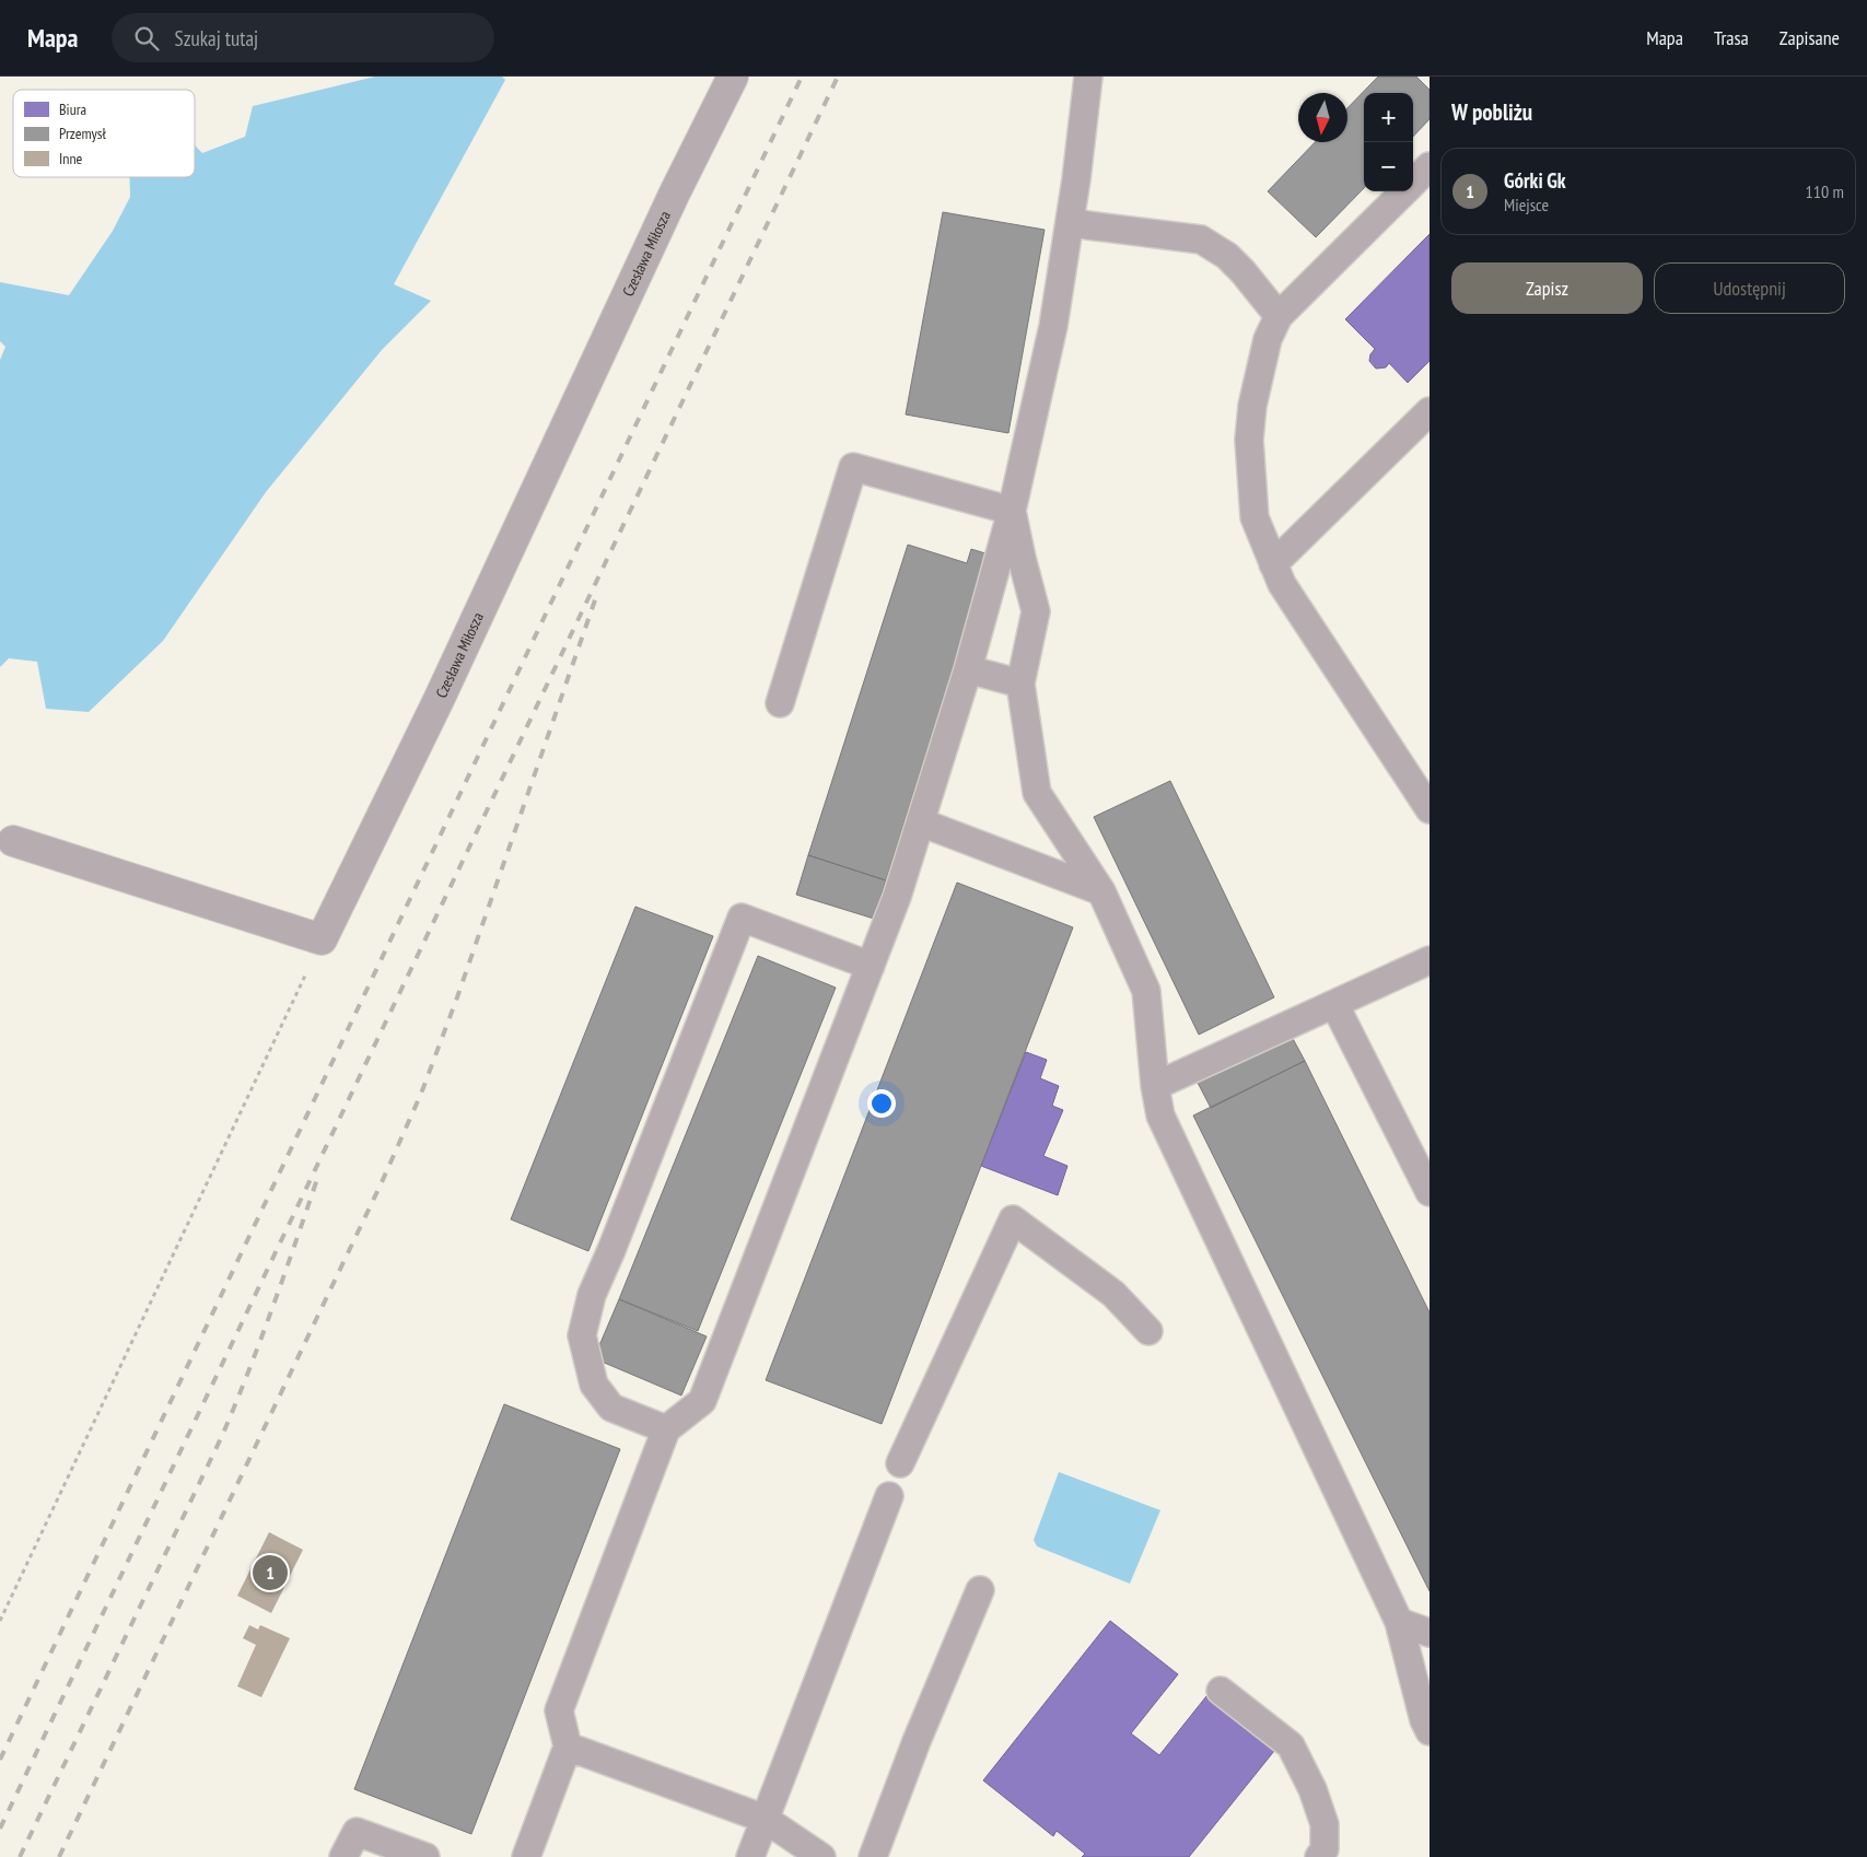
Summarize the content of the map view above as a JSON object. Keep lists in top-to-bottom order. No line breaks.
{"streets":{"street":["Czesława Miłosza"]},"legend":["Biura","Przemysł","Inne"],"north":"bottom","page":{"header":"Mapa","search":"Szukaj tutaj","nav":["Mapa","Trasa","Zapisane"],"heading":"W pobliżu","map_buttons":["+","−"],"list":[{"mark":"1","name":"Górki Gk","note":"Miejsce","value":"110 m"}],"buttons":["Zapisz","Udostępnij"],"pins":"1"}}
